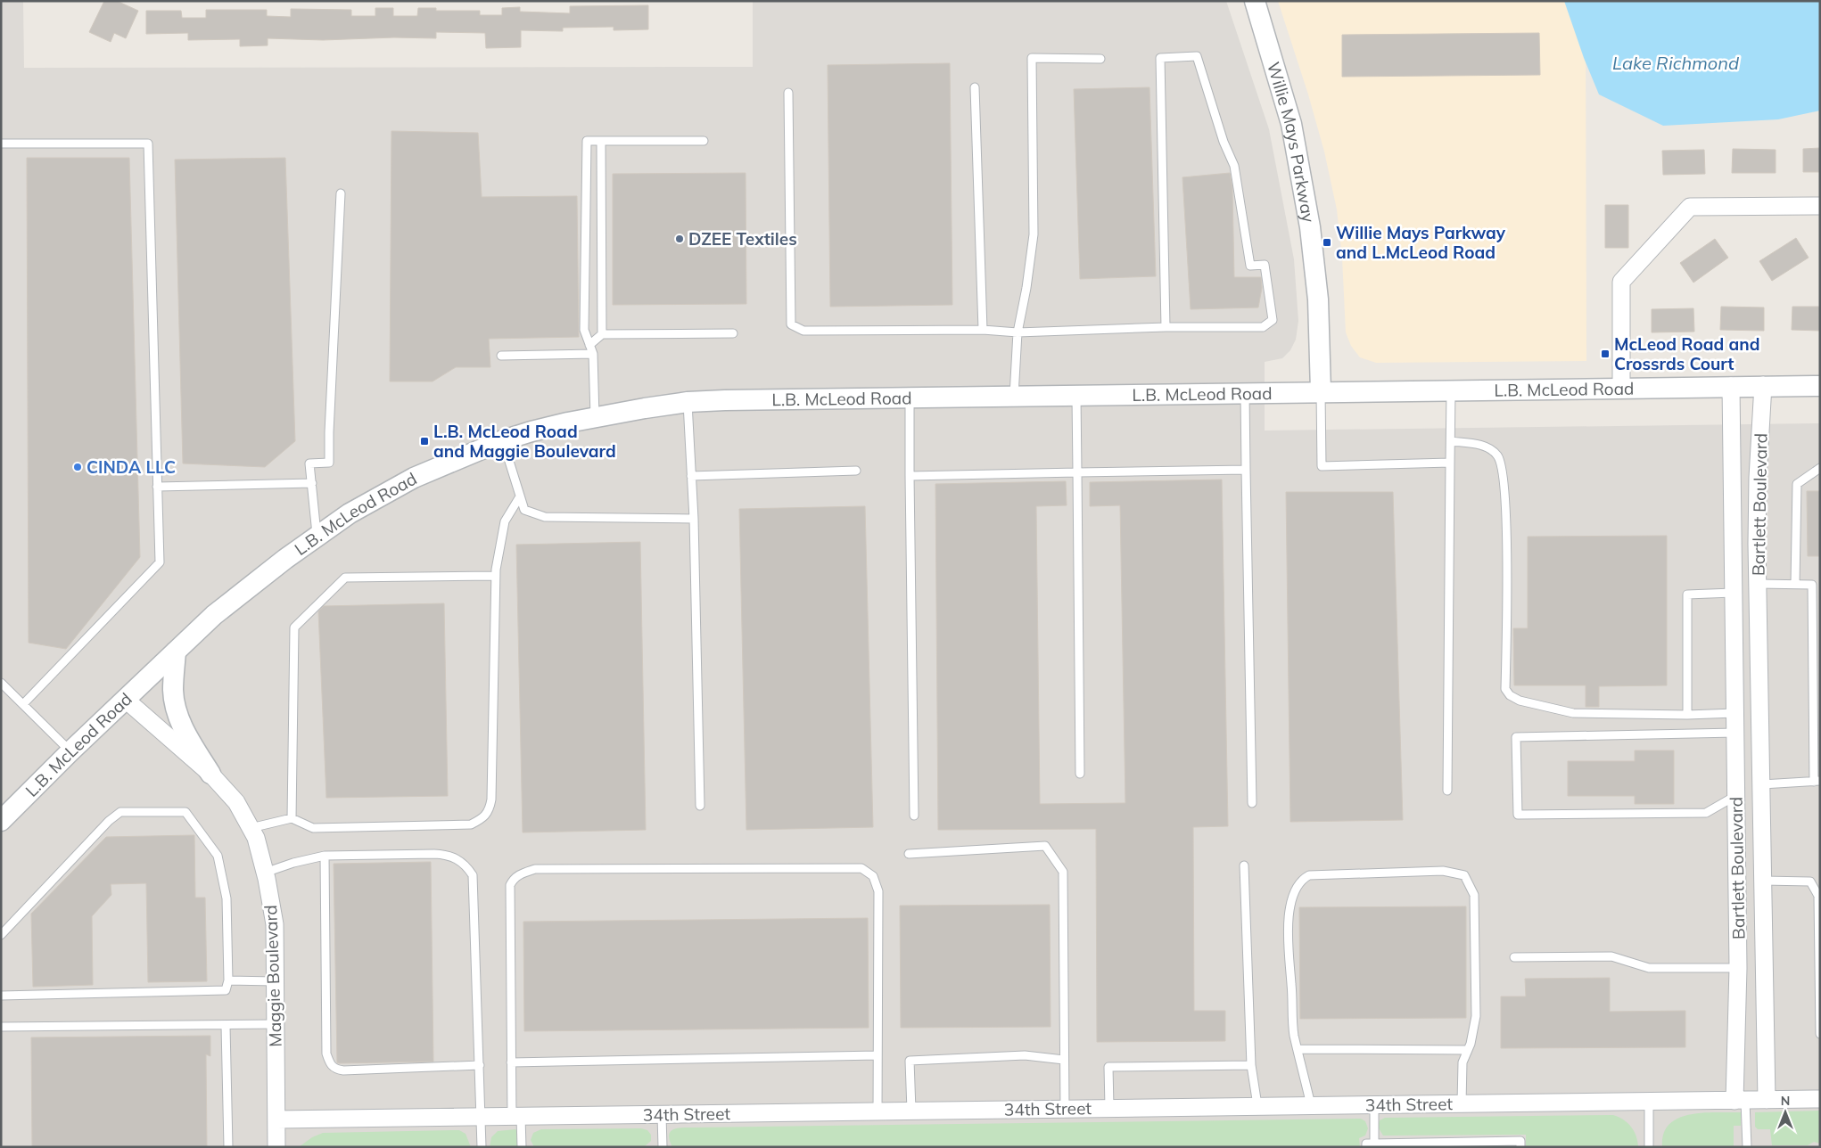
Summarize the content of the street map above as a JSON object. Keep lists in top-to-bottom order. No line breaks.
{"streets":{"street":["Willie Mays Parkway","L.B. McLeod Road","Bartlett Boulevard","Maggie Boulevard","34th Street"]},"crossings":[["Willie Mays Parkway","L.B. McLeod Road"],["L.B. McLeod Road","Bartlett Boulevard"],["L.B. McLeod Road","Maggie Boulevard"],["Bartlett Boulevard","34th Street"],["Maggie Boulevard","34th Street"]],"water":["Lake Richmond"],"places":{"other":["DZEE Textiles","CINDA LLC"],"transit":["Willie Mays Parkway and L.McLeod Road","McLeod Road and Crossrds Court","L.B. McLeod Road and Maggie Boulevard"]},"north":"top"}
